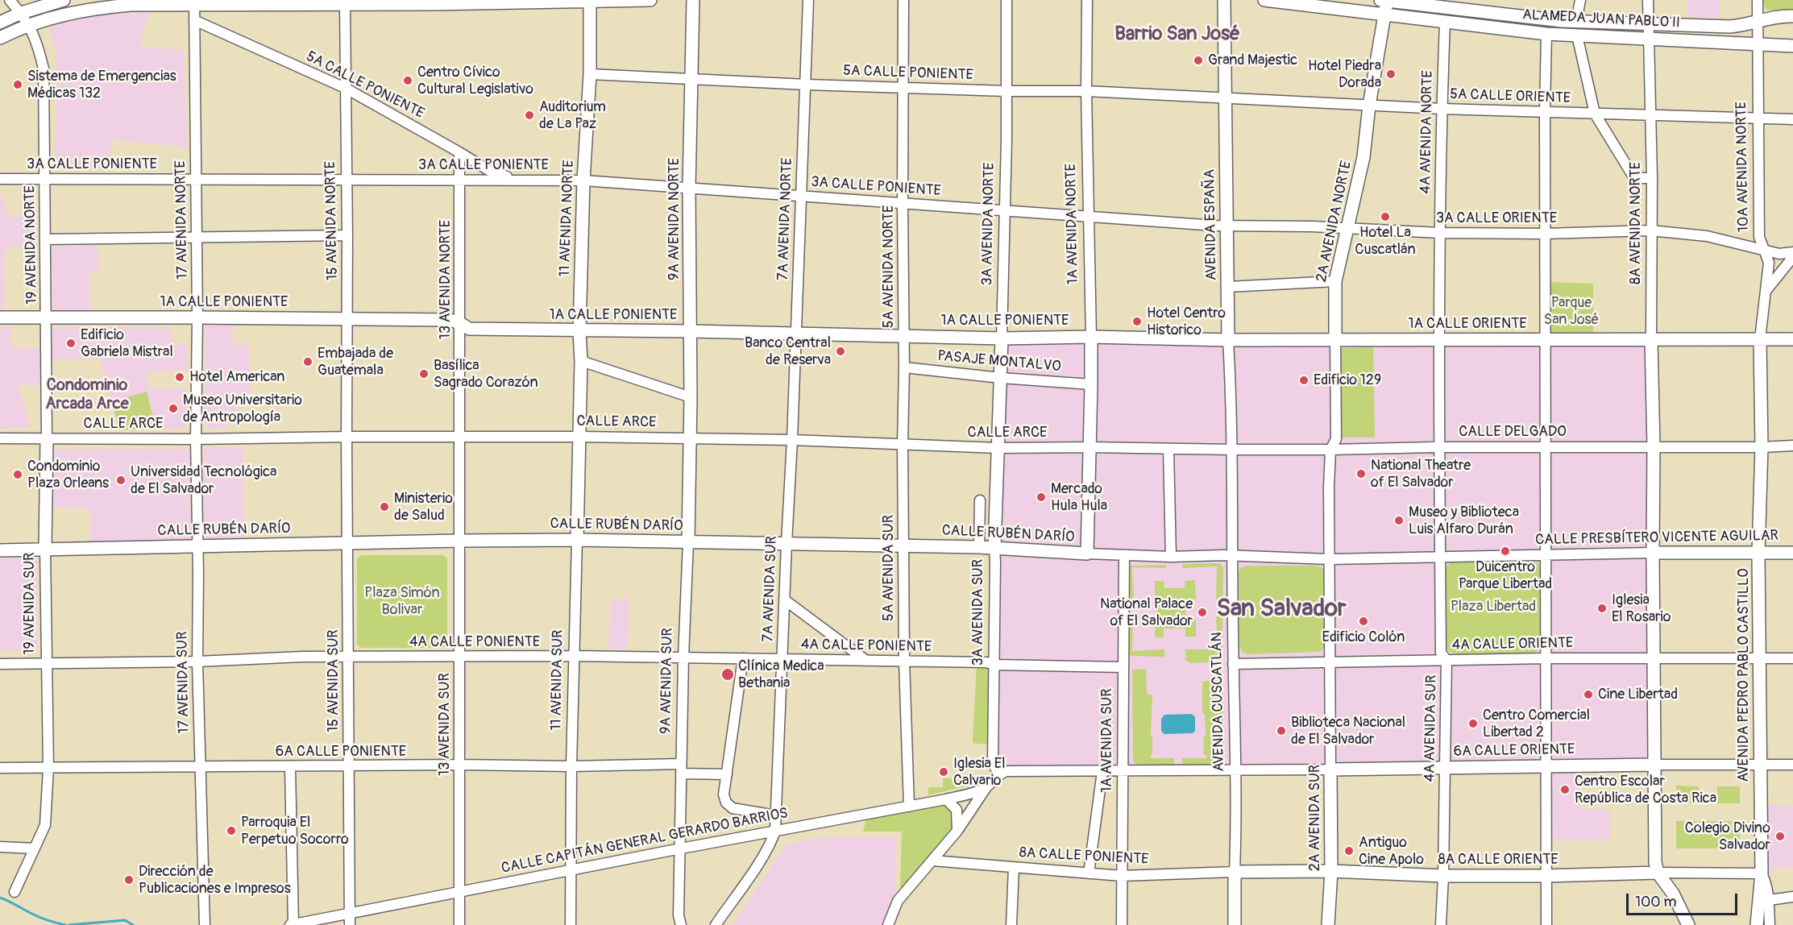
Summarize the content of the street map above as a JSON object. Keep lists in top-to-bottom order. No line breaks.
{"streets":{"main road":["ALAMEDA JUAN PABLO II","10A AVENIDA NORTE","11 AVENIDA NORTE","9A AVENIDA NORTE","2A AVENIDA NORTE","8A AVENIDA NORTE","3A AVENIDA NORTE","1A AVENIDA NORTE","AVENIDA ESPAÑA","1A CALLE PONIENTE","1A CALLE ORIENTE","CALLE RUBÉN DARÍO","CALLE PRESBÍTERO VICENTE AGUILAR","19 AVENIDA SUR","3A AVENIDA SUR","AVENIDA PEDRO PABLO CASTILLO","11 AVENIDA SUR","9A AVENIDA SUR","AVENIDA CUSCATLÁN","6A CALLE ORIENTE","2A AVENIDA SUR","8A CALLE ORIENTE"],"street":["5A CALLE PONIENTE","5A CALLE ORIENTE","4A AVENIDA NORTE","3A CALLE PONIENTE","3A CALLE ORIENTE","7A AVENIDA NORTE","17 AVENIDA NORTE","15 AVENIDA NORTE","19 AVENIDA NORTE","5A AVENIDA NORTE","13 AVENIDA NORTE","PASAJE MONTALVO","CALLE ARCE","CALLE DELGADO","5A AVENIDA SUR","7A AVENIDA SUR","4A CALLE PONIENTE","4A CALLE ORIENTE","15 AVENIDA SUR","17 AVENIDA SUR","13 AVENIDA SUR","4A AVENIDA SUR","1A AVENIDA SUR","6A CALLE PONIENTE","CALLE CAPITÁN GENERAL GERARDO BARRIOS","8A CALLE PONIENTE"]},"crossings":[["ALAMEDA JUAN PABLO II","4A AVENIDA NORTE"],["ALAMEDA JUAN PABLO II","10A AVENIDA NORTE"],["ALAMEDA JUAN PABLO II","2A AVENIDA NORTE"],["ALAMEDA JUAN PABLO II","8A AVENIDA NORTE"],["5A CALLE PONIENTE","5A CALLE ORIENTE"],["5A CALLE PONIENTE","3A CALLE PONIENTE"],["5A CALLE PONIENTE","11 AVENIDA NORTE"],["5A CALLE PONIENTE","9A AVENIDA NORTE"],["5A CALLE PONIENTE","7A AVENIDA NORTE"],["5A CALLE PONIENTE","17 AVENIDA NORTE"],["5A CALLE PONIENTE","15 AVENIDA NORTE"],["5A CALLE PONIENTE","3A AVENIDA NORTE"],["5A CALLE PONIENTE","1A AVENIDA NORTE"],["5A CALLE PONIENTE","AVENIDA ESPAÑA"],["5A CALLE PONIENTE","5A AVENIDA NORTE"],["5A CALLE PONIENTE","13 AVENIDA NORTE"],["5A CALLE ORIENTE","4A AVENIDA NORTE"],["5A CALLE ORIENTE","10A AVENIDA NORTE"],["5A CALLE ORIENTE","2A AVENIDA NORTE"],["5A CALLE ORIENTE","8A AVENIDA NORTE"],["5A CALLE ORIENTE","AVENIDA ESPAÑA"],["4A AVENIDA NORTE","3A CALLE ORIENTE"],["4A AVENIDA NORTE","1A CALLE ORIENTE"],["4A AVENIDA NORTE","CALLE DELGADO"],["4A AVENIDA NORTE","4A AVENIDA SUR"],["3A CALLE PONIENTE","11 AVENIDA NORTE"],["3A CALLE PONIENTE","3A CALLE ORIENTE"],["3A CALLE PONIENTE","9A AVENIDA NORTE"],["3A CALLE PONIENTE","7A AVENIDA NORTE"],["3A CALLE PONIENTE","17 AVENIDA NORTE"],["3A CALLE PONIENTE","15 AVENIDA NORTE"],["3A CALLE PONIENTE","3A AVENIDA NORTE"],["3A CALLE PONIENTE","1A AVENIDA NORTE"],["3A CALLE PONIENTE","AVENIDA ESPAÑA"],["3A CALLE PONIENTE","19 AVENIDA NORTE"],["3A CALLE PONIENTE","5A AVENIDA NORTE"],["3A CALLE PONIENTE","13 AVENIDA NORTE"],["10A AVENIDA NORTE","3A CALLE ORIENTE"],["10A AVENIDA NORTE","1A CALLE ORIENTE"],["10A AVENIDA NORTE","CALLE DELGADO"],["10A AVENIDA NORTE","AVENIDA PEDRO PABLO CASTILLO"],["11 AVENIDA NORTE","1A CALLE PONIENTE"],["11 AVENIDA NORTE","CALLE ARCE"],["11 AVENIDA NORTE","11 AVENIDA SUR"],["3A CALLE ORIENTE","2A AVENIDA NORTE"],["3A CALLE ORIENTE","8A AVENIDA NORTE"],["3A CALLE ORIENTE","AVENIDA ESPAÑA"],["9A AVENIDA NORTE","1A CALLE PONIENTE"],["9A AVENIDA NORTE","CALLE ARCE"],["9A AVENIDA NORTE","9A AVENIDA SUR"],["7A AVENIDA NORTE","1A CALLE PONIENTE"],["7A AVENIDA NORTE","CALLE ARCE"],["7A AVENIDA NORTE","7A AVENIDA SUR"],["17 AVENIDA NORTE","1A CALLE PONIENTE"],["17 AVENIDA NORTE","CALLE ARCE"],["17 AVENIDA NORTE","17 AVENIDA SUR"],["15 AVENIDA NORTE","1A CALLE PONIENTE"],["15 AVENIDA NORTE","CALLE ARCE"],["15 AVENIDA NORTE","15 AVENIDA SUR"],["2A AVENIDA NORTE","1A CALLE ORIENTE"],["2A AVENIDA NORTE","CALLE DELGADO"],["2A AVENIDA NORTE","2A AVENIDA SUR"],["8A AVENIDA NORTE","1A CALLE ORIENTE"],["8A AVENIDA NORTE","CALLE DELGADO"],["8A AVENIDA NORTE","CALLE PRESBÍTERO VICENTE AGUILAR"],["8A AVENIDA NORTE","4A CALLE ORIENTE"],["8A AVENIDA NORTE","6A CALLE ORIENTE"],["8A AVENIDA NORTE","8A CALLE ORIENTE"],["3A AVENIDA NORTE","1A CALLE PONIENTE"],["3A AVENIDA NORTE","PASAJE MONTALVO"],["3A AVENIDA NORTE","CALLE ARCE"],["3A AVENIDA NORTE","3A AVENIDA SUR"],["1A AVENIDA NORTE","1A CALLE PONIENTE"],["1A AVENIDA NORTE","PASAJE MONTALVO"],["1A AVENIDA NORTE","CALLE ARCE"],["AVENIDA ESPAÑA","1A CALLE PONIENTE"],["AVENIDA ESPAÑA","1A CALLE ORIENTE"],["AVENIDA ESPAÑA","CALLE ARCE"],["AVENIDA ESPAÑA","CALLE DELGADO"],["AVENIDA ESPAÑA","AVENIDA CUSCATLÁN"],["19 AVENIDA NORTE","1A CALLE PONIENTE"],["19 AVENIDA NORTE","CALLE ARCE"],["19 AVENIDA NORTE","19 AVENIDA SUR"],["5A AVENIDA NORTE","1A CALLE PONIENTE"],["5A AVENIDA NORTE","PASAJE MONTALVO"],["5A AVENIDA NORTE","CALLE ARCE"],["5A AVENIDA NORTE","5A AVENIDA SUR"],["13 AVENIDA NORTE","1A CALLE PONIENTE"],["13 AVENIDA NORTE","CALLE ARCE"],["13 AVENIDA NORTE","13 AVENIDA SUR"],["1A CALLE PONIENTE","1A CALLE ORIENTE"],["CALLE ARCE","CALLE DELGADO"],["CALLE ARCE","5A AVENIDA SUR"],["CALLE ARCE","7A AVENIDA SUR"],["CALLE ARCE","19 AVENIDA SUR"],["CALLE ARCE","3A AVENIDA SUR"],["CALLE ARCE","11 AVENIDA SUR"],["CALLE ARCE","15 AVENIDA SUR"],["CALLE ARCE","9A AVENIDA SUR"],["CALLE ARCE","17 AVENIDA SUR"],["CALLE ARCE","AVENIDA CUSCATLÁN"],["CALLE ARCE","13 AVENIDA SUR"],["CALLE DELGADO","AVENIDA PEDRO PABLO CASTILLO"],["CALLE DELGADO","AVENIDA CUSCATLÁN"],["CALLE DELGADO","4A AVENIDA SUR"],["CALLE DELGADO","2A AVENIDA SUR"],["CALLE RUBÉN DARÍO","CALLE PRESBÍTERO VICENTE AGUILAR"],["CALLE RUBÉN DARÍO","5A AVENIDA SUR"],["CALLE RUBÉN DARÍO","7A AVENIDA SUR"],["CALLE RUBÉN DARÍO","19 AVENIDA SUR"],["CALLE RUBÉN DARÍO","3A AVENIDA SUR"],["CALLE RUBÉN DARÍO","11 AVENIDA SUR"],["CALLE RUBÉN DARÍO","15 AVENIDA SUR"],["CALLE RUBÉN DARÍO","9A AVENIDA SUR"],["CALLE RUBÉN DARÍO","17 AVENIDA SUR"],["CALLE RUBÉN DARÍO","AVENIDA CUSCATLÁN"],["CALLE RUBÉN DARÍO","13 AVENIDA SUR"],["CALLE RUBÉN DARÍO","1A AVENIDA SUR"],["CALLE PRESBÍTERO VICENTE AGUILAR","AVENIDA PEDRO PABLO CASTILLO"],["CALLE PRESBÍTERO VICENTE AGUILAR","AVENIDA CUSCATLÁN"],["CALLE PRESBÍTERO VICENTE AGUILAR","4A AVENIDA SUR"],["CALLE PRESBÍTERO VICENTE AGUILAR","2A AVENIDA SUR"],["5A AVENIDA SUR","4A CALLE PONIENTE"],["5A AVENIDA SUR","CALLE CAPITÁN GENERAL GERARDO BARRIOS"],["7A AVENIDA SUR","4A CALLE PONIENTE"],["7A AVENIDA SUR","CALLE CAPITÁN GENERAL GERARDO BARRIOS"],["19 AVENIDA SUR","4A CALLE PONIENTE"],["19 AVENIDA SUR","6A CALLE PONIENTE"],["3A AVENIDA SUR","4A CALLE PONIENTE"],["3A AVENIDA SUR","6A CALLE ORIENTE"],["3A AVENIDA SUR","CALLE CAPITÁN GENERAL GERARDO BARRIOS"],["4A CALLE PONIENTE","11 AVENIDA SUR"],["4A CALLE PONIENTE","15 AVENIDA SUR"],["4A CALLE PONIENTE","9A AVENIDA SUR"],["4A CALLE PONIENTE","17 AVENIDA SUR"],["4A CALLE PONIENTE","13 AVENIDA SUR"],["4A CALLE PONIENTE","1A AVENIDA SUR"],["4A CALLE ORIENTE","AVENIDA PEDRO PABLO CASTILLO"],["4A CALLE ORIENTE","AVENIDA CUSCATLÁN"],["4A CALLE ORIENTE","4A AVENIDA SUR"],["4A CALLE ORIENTE","2A AVENIDA SUR"],["AVENIDA PEDRO PABLO CASTILLO","6A CALLE ORIENTE"],["AVENIDA PEDRO PABLO CASTILLO","8A CALLE ORIENTE"],["11 AVENIDA SUR","6A CALLE PONIENTE"],["11 AVENIDA SUR","CALLE CAPITÁN GENERAL GERARDO BARRIOS"],["15 AVENIDA SUR","6A CALLE PONIENTE"],["15 AVENIDA SUR","CALLE CAPITÁN GENERAL GERARDO BARRIOS"],["9A AVENIDA SUR","6A CALLE PONIENTE"],["9A AVENIDA SUR","CALLE CAPITÁN GENERAL GERARDO BARRIOS"],["17 AVENIDA SUR","6A CALLE PONIENTE"],["AVENIDA CUSCATLÁN","6A CALLE ORIENTE"],["AVENIDA CUSCATLÁN","8A CALLE PONIENTE"],["AVENIDA CUSCATLÁN","8A CALLE ORIENTE"],["13 AVENIDA SUR","6A CALLE PONIENTE"],["13 AVENIDA SUR","CALLE CAPITÁN GENERAL GERARDO BARRIOS"],["4A AVENIDA SUR","6A CALLE ORIENTE"],["4A AVENIDA SUR","8A CALLE ORIENTE"],["1A AVENIDA SUR","6A CALLE ORIENTE"],["1A AVENIDA SUR","8A CALLE PONIENTE"],["6A CALLE ORIENTE","2A AVENIDA SUR"],["6A CALLE ORIENTE","CALLE CAPITÁN GENERAL GERARDO BARRIOS"],["2A AVENIDA SUR","8A CALLE ORIENTE"],["8A CALLE PONIENTE","8A CALLE ORIENTE"]],"districts":["Barrio San José","Condominio Arcada Arce","San Salvador"],"parks":["Parque San José","Plaza Simón Bolivar","Plaza Libertad"],"places":["Grand Majestic","Hotel Piedra Dorada","Centro Cívico Cultural Legislativo","Sistema de Emergencias Médicas 132","Auditorium de La Paz","Hotel La Cuscatlán","Hotel Centro Historico","Edificio Gabriela Mistral","Banco Central de Reserva","Embajada de Guatemala","Basílica Sagrado Corazón","Hotel American","Edificio 129","Museo Universitario de Antropología","National Theatre of El Salvador","Condominio Plaza Orleans","Universidad Tecnológica de El Salvador","Mercado Hula Hula","Ministerio de Salud","Museo y Biblioteca Luis Alfaro Durán","Duicentro Parque Libertad","Iglesia El Rosario","National Palace of El Salvador","Edificio Colón","Clínica Medica Bethania","Cine Libertad","Centro Comercial Libertad 2","Biblioteca Nacional de El Salvador","Iglesia El Calvario","Centro Escolar República de Costa Rica","Parroquia El Perpetuo Socorro","Colegio Divino Salvador","Antiguo Cine Apolo","Dirección de Publicaciones e Impresos"],"scale_bar":"100 m"}
